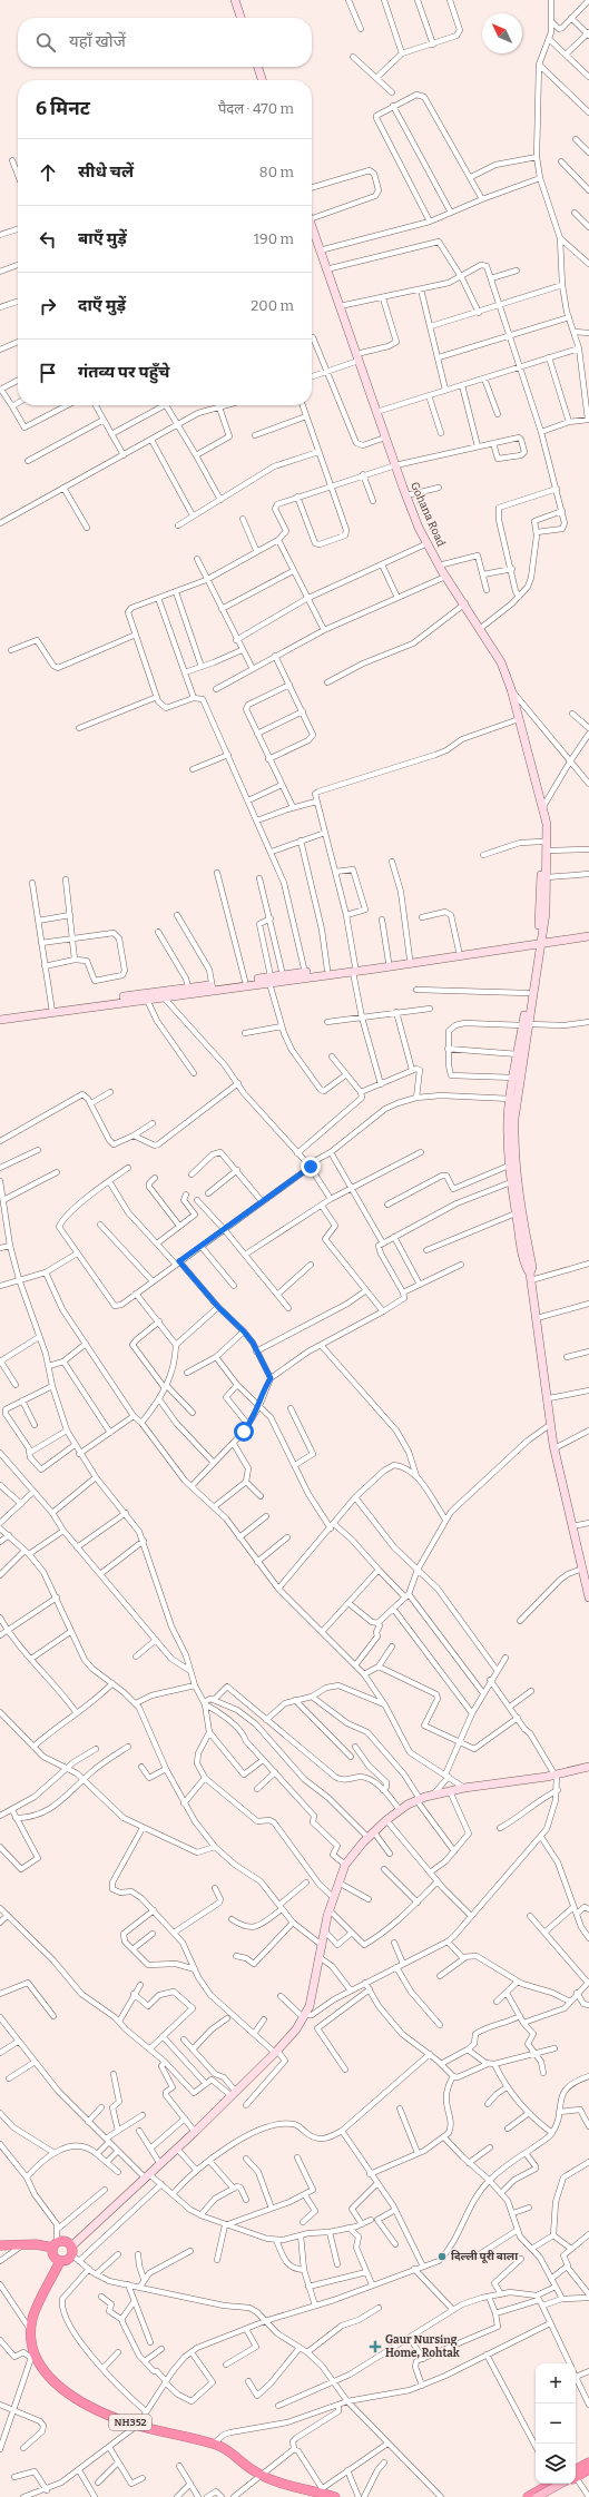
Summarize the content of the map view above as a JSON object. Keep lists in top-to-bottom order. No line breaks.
{"streets":{"highway":["NH352"],"main road":["Gohana Road"]},"places":{"other":["दिल्ली पूरी वाला"],"health":["Gaur Nursing Home, Rohtak"]},"north":"top left","page":{"search":"यहाँ खोजें","heading":["6 मिनट","पैदल · 470 m"],"list":[["सीधे चलें","80 m"],["बाएँ मुड़ें","190 m"],["दाएँ मुड़ें","200 m"],"गंतव्य पर पहुँचे"],"map_buttons":["+","−"]}}
